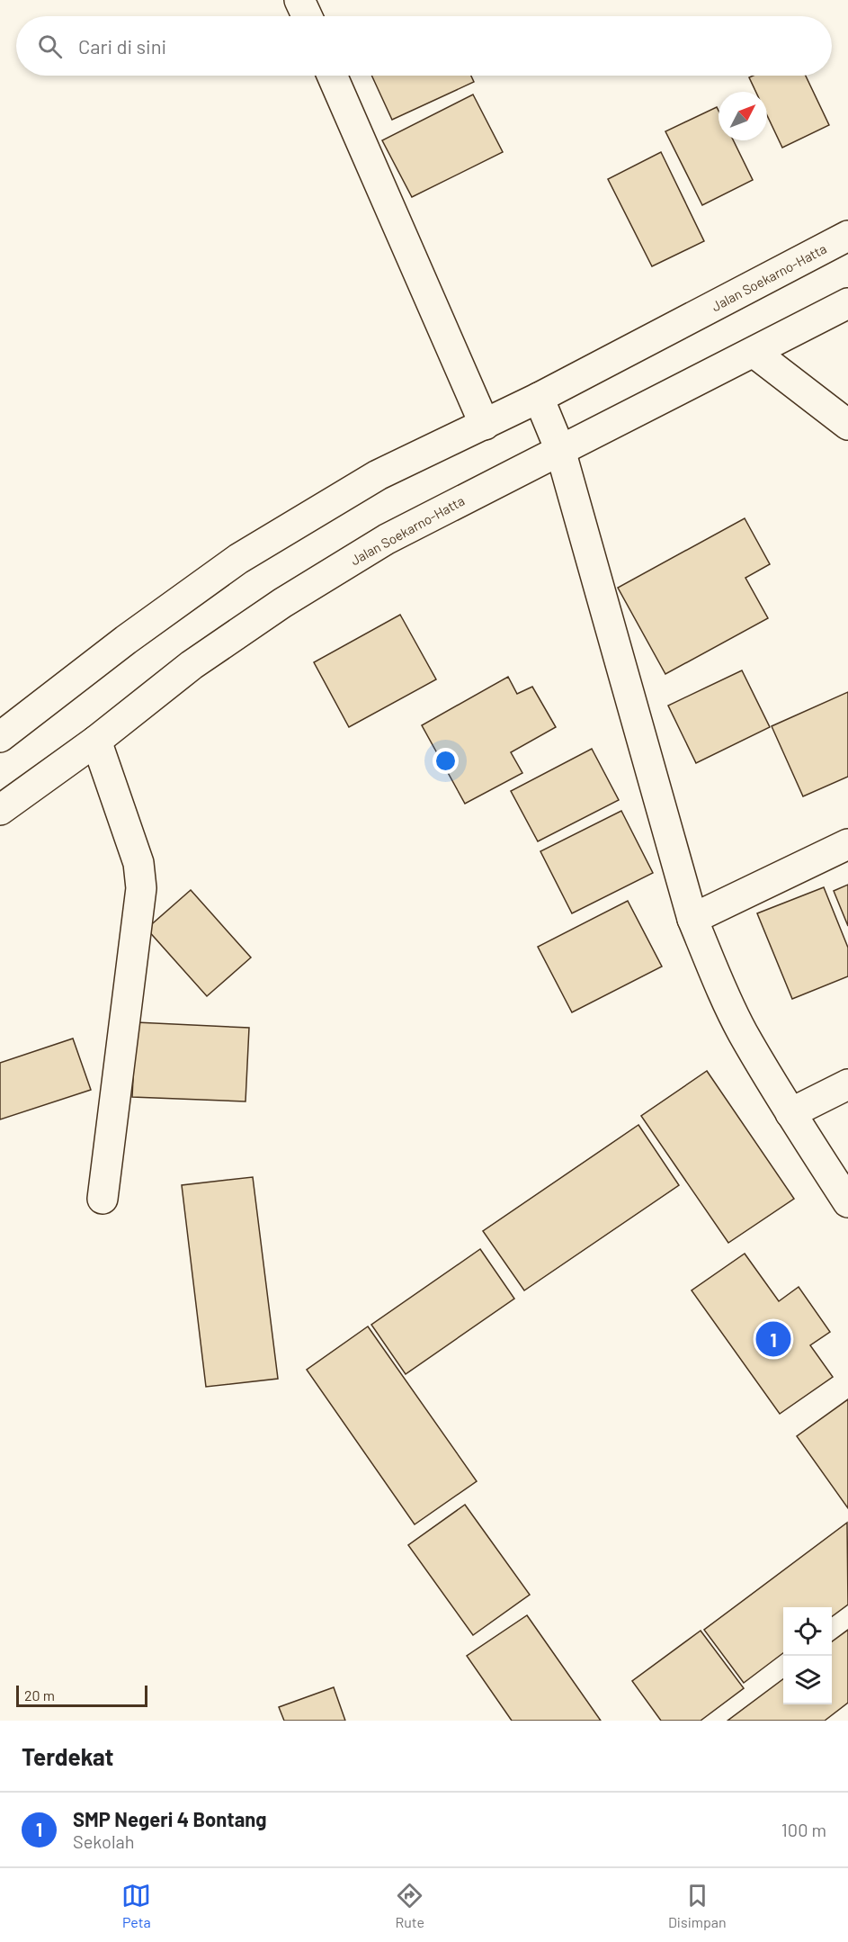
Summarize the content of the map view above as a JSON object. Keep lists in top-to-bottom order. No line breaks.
{"streets":{"street":["Jalan Soekarno-Hatta"]},"scale_bar":"20 m","north":"top right","page":{"search":"Cari di sini","pins":"1","scale":"20 m","heading":"Terdekat","list":[{"mark":"1","name":"SMP Negeri 4 Bontang","note":"Sekolah","value":"100 m"}],"nav":["Peta","Rute","Disimpan"]}}
